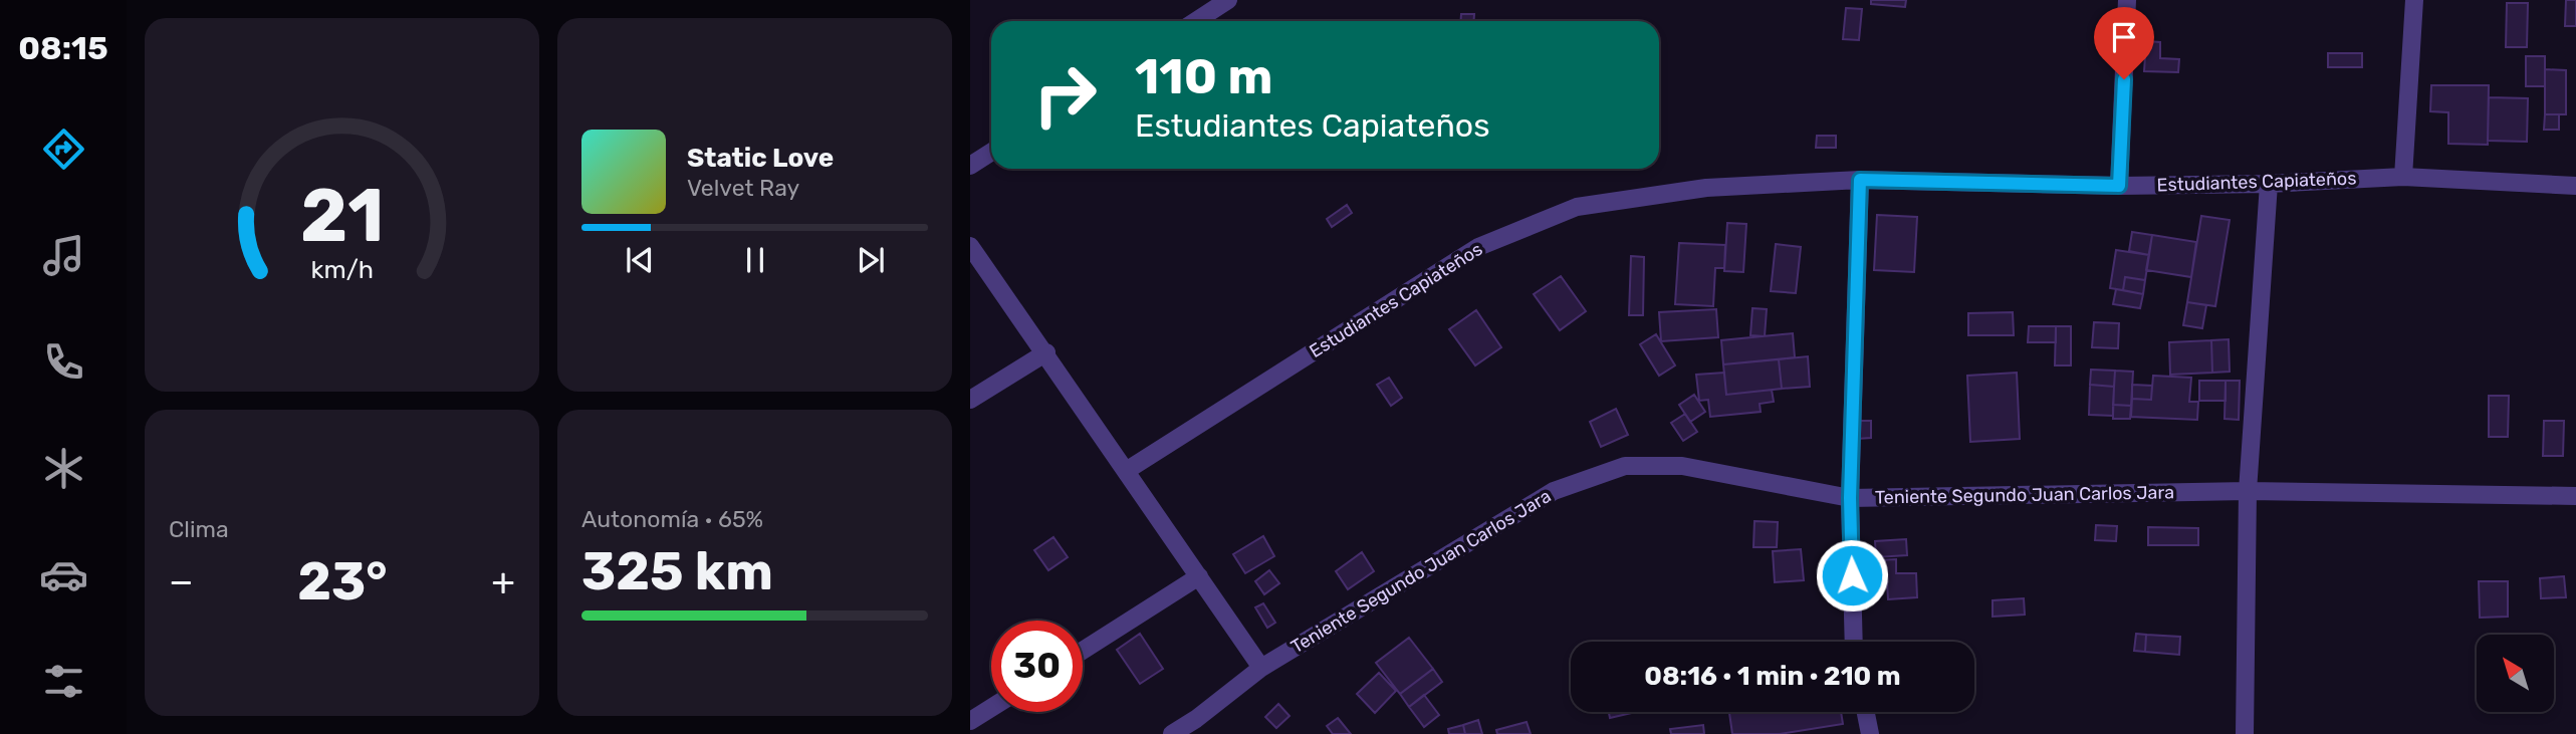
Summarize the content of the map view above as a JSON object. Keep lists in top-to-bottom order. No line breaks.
{"streets":{"street":["Estudiantes Capiateños","Teniente Segundo Juan Carlos Jara"]},"north":"top left","page":{"tabs":"08:15","turn":["110 m","Estudiantes Capiateños"],"song":["Static Love","Velvet Ray"],"tile":["Clima",["Autonomía · 65%","325 km"]],"heat":["−","23°","+"],"limit":"30","trip":"08:16 · 1 min · 210 m","gauge":["21","km/h"]}}
